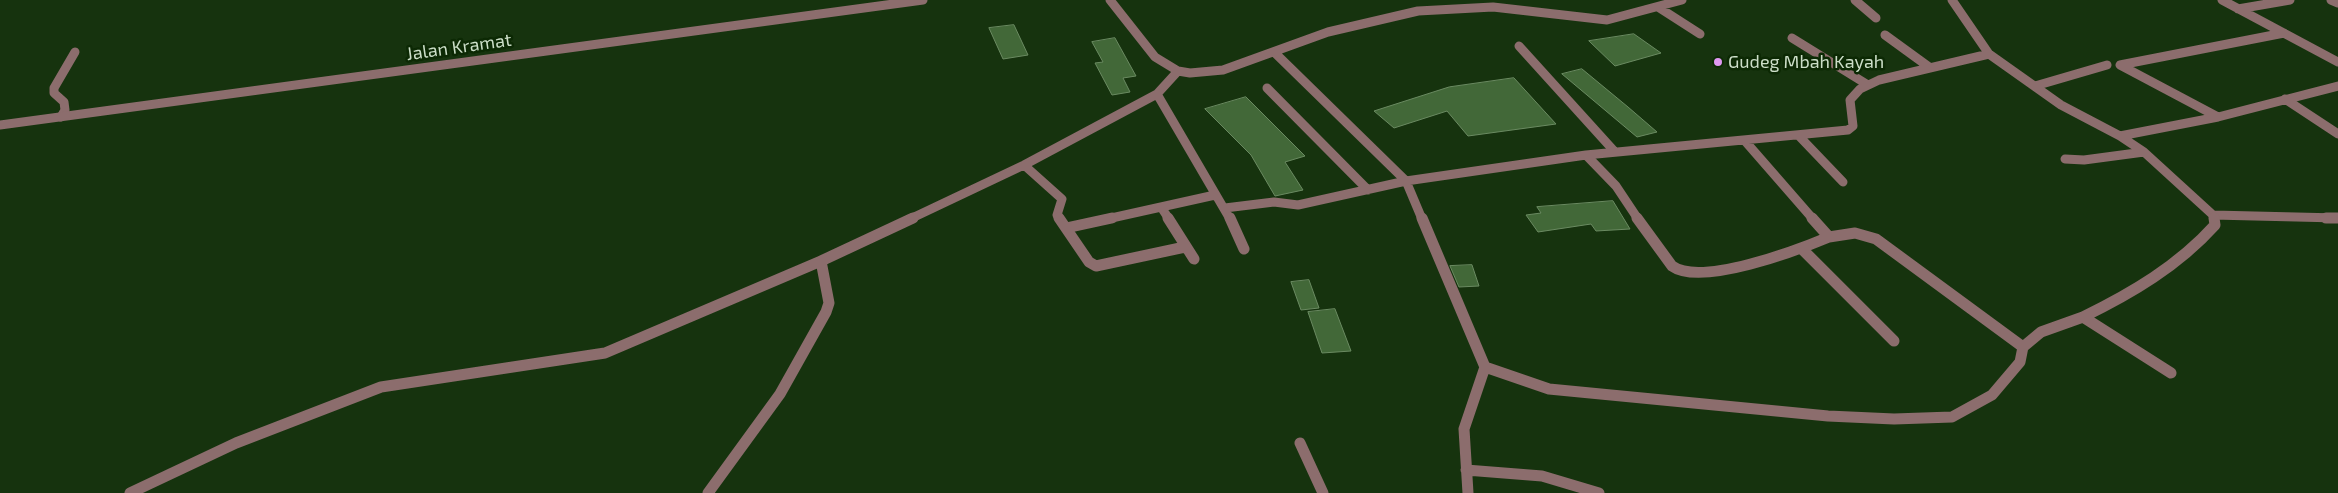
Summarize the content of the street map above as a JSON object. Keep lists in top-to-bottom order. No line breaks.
{"streets":{"street":["Jalan Kramat"]},"places":["Gudeg Mbah Kayah"]}
